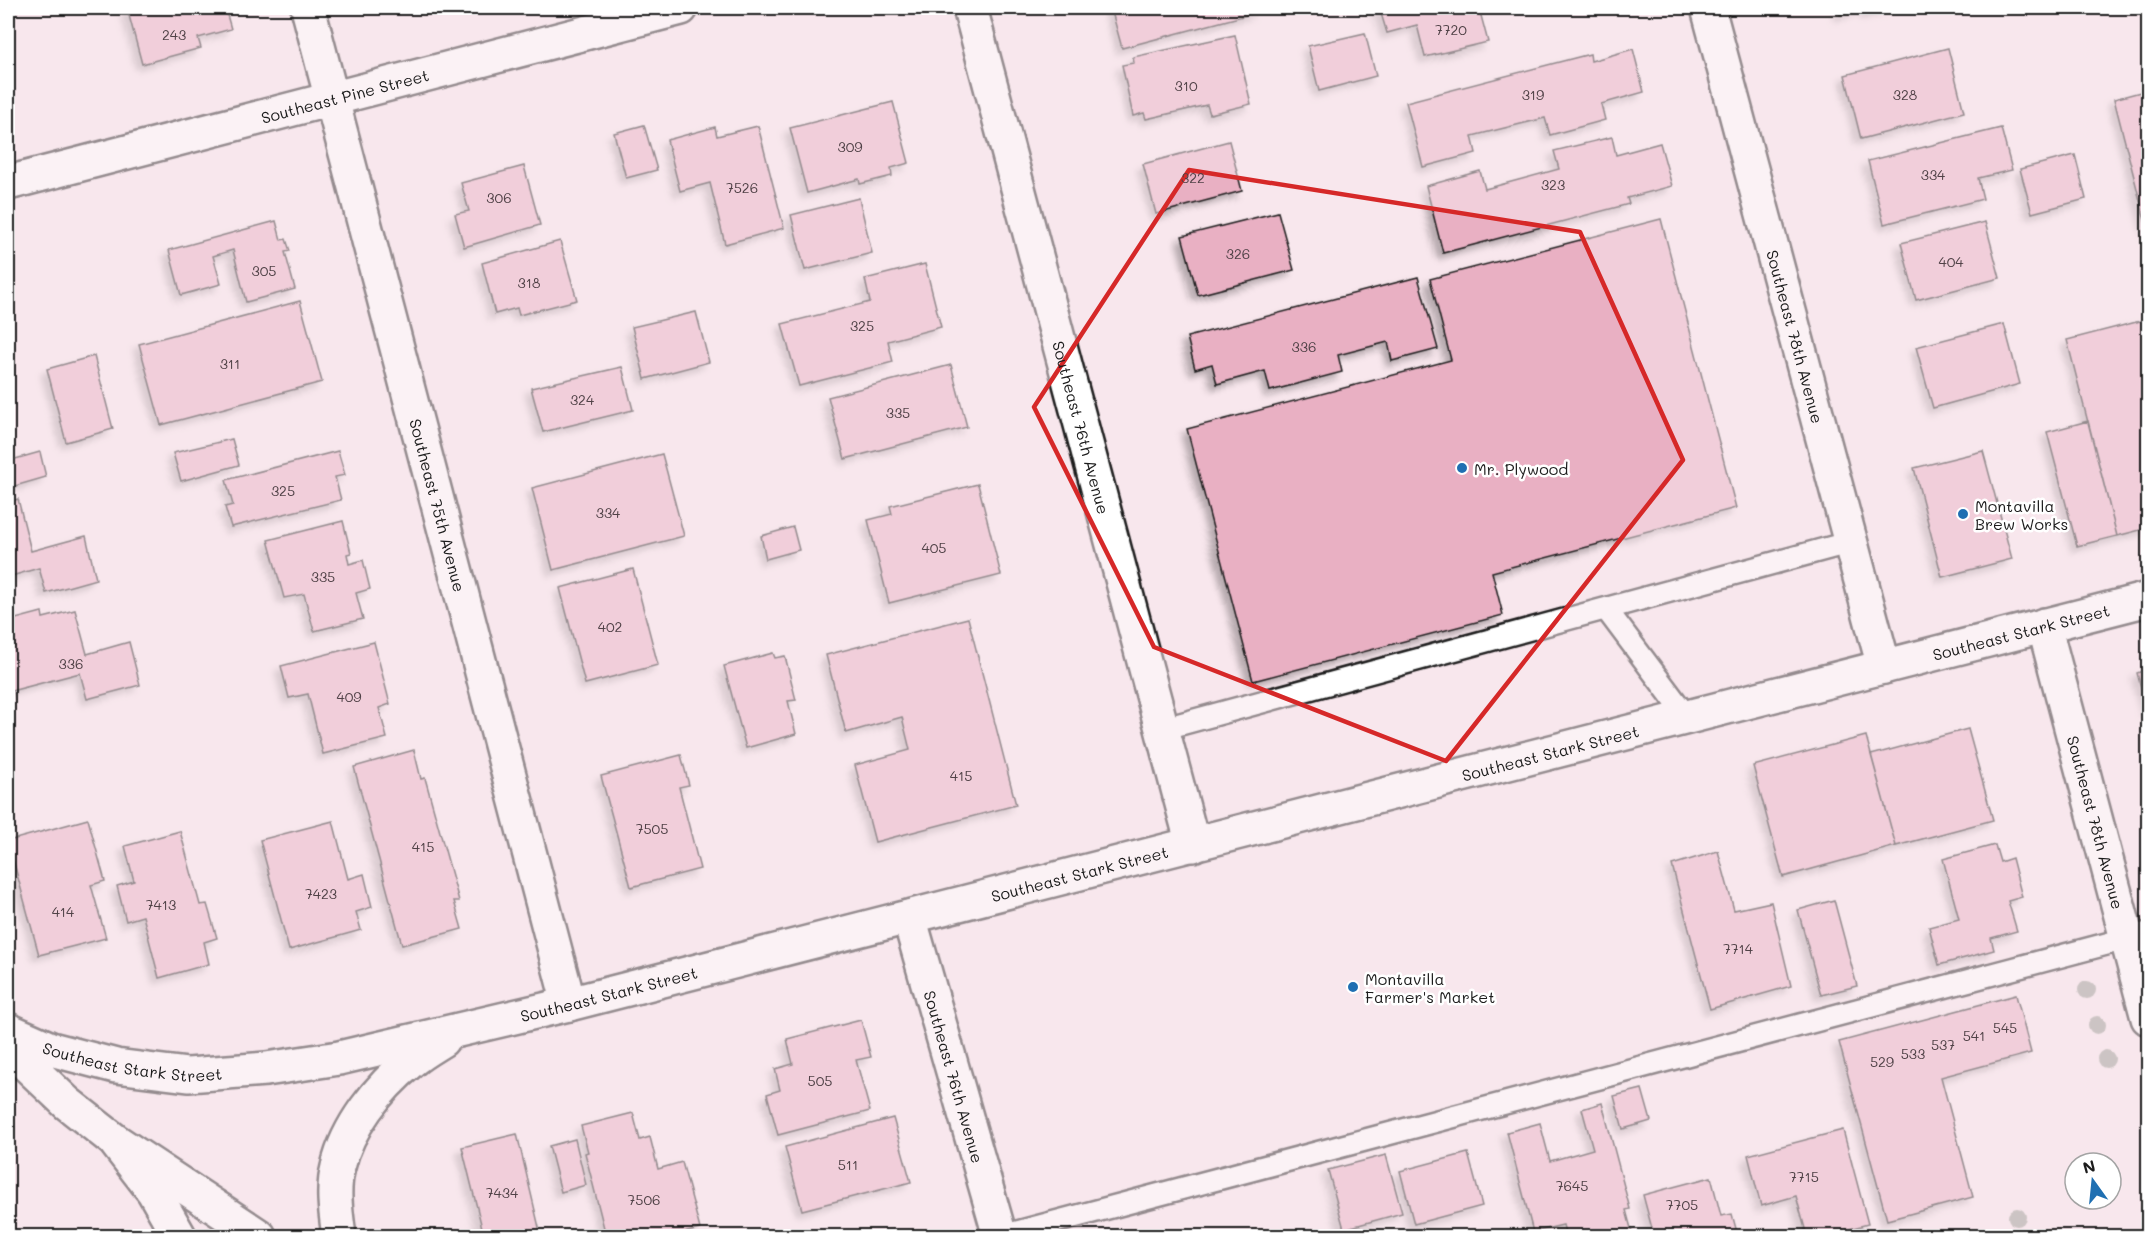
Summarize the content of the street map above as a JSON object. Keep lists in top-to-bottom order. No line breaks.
{"streets":{"street":["Southeast Pine Street","Southeast 78th Avenue","Southeast 76th Avenue","Southeast 75th Avenue","Southeast Stark Street"]},"crossings":[["Southeast Pine Street","Southeast 75th Avenue"],["Southeast 78th Avenue","Southeast Stark Street"],["Southeast 76th Avenue","Southeast Stark Street"],["Southeast 75th Avenue","Southeast Stark Street"]],"places":["Mr. Plywood","Montavilla Brew Works","Montavilla Farmer's Market"],"house_numbers":["7720","243","310","319","328","309","334","322","323","7526","306","326","404","305","318","325","336","311","324","335","325","334","405","335","402","336","409","415","7505","415","7423","7413","414","7714","545","541","537","533","529","505","511","7715","7645","7434","7506","7705"],"north":"top"}
